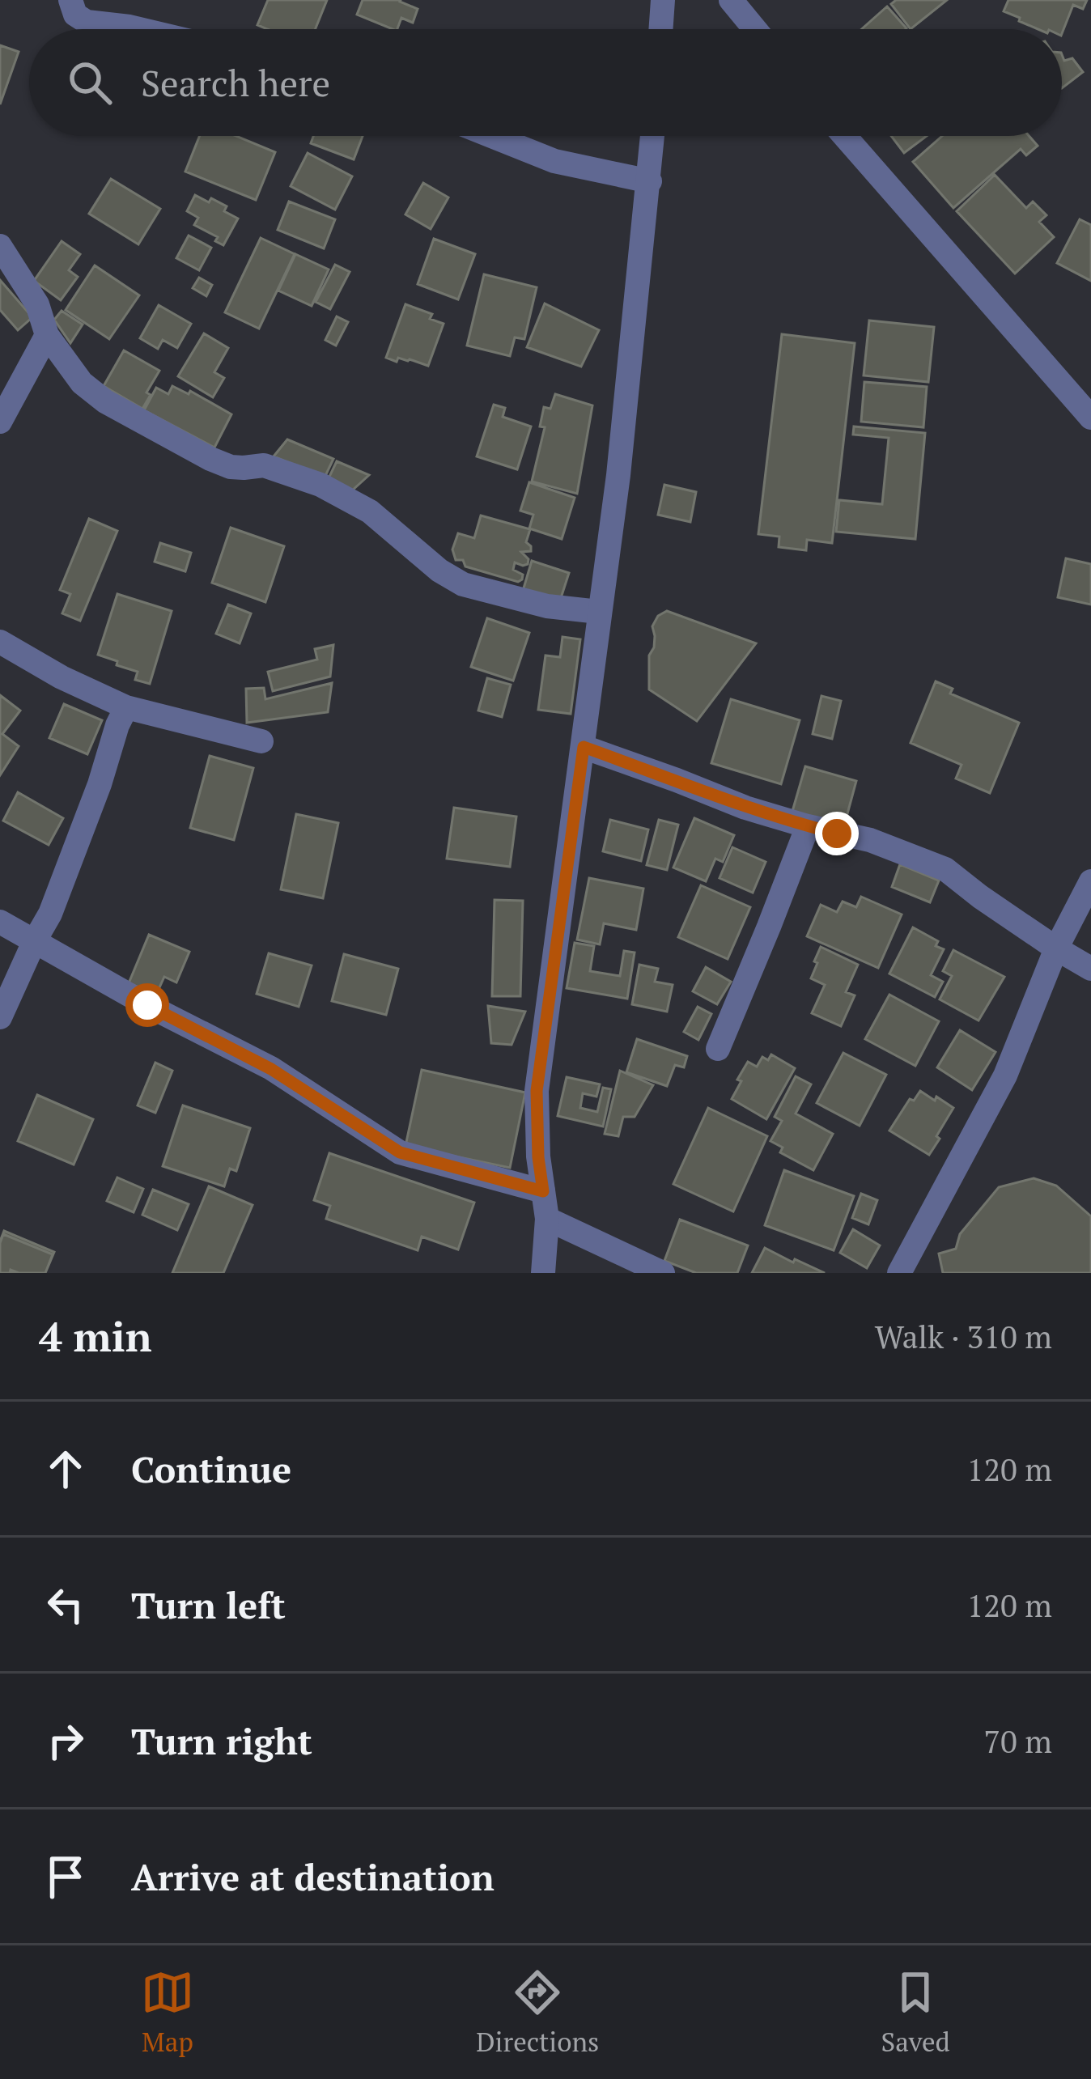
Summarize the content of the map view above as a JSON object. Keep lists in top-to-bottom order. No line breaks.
{"page":{"search":"Search here","heading":["4 min","Walk · 310 m"],"list":[["Continue","120 m"],["Turn left","120 m"],["Turn right","70 m"],"Arrive at destination"],"nav":["Map","Directions","Saved"]}}
